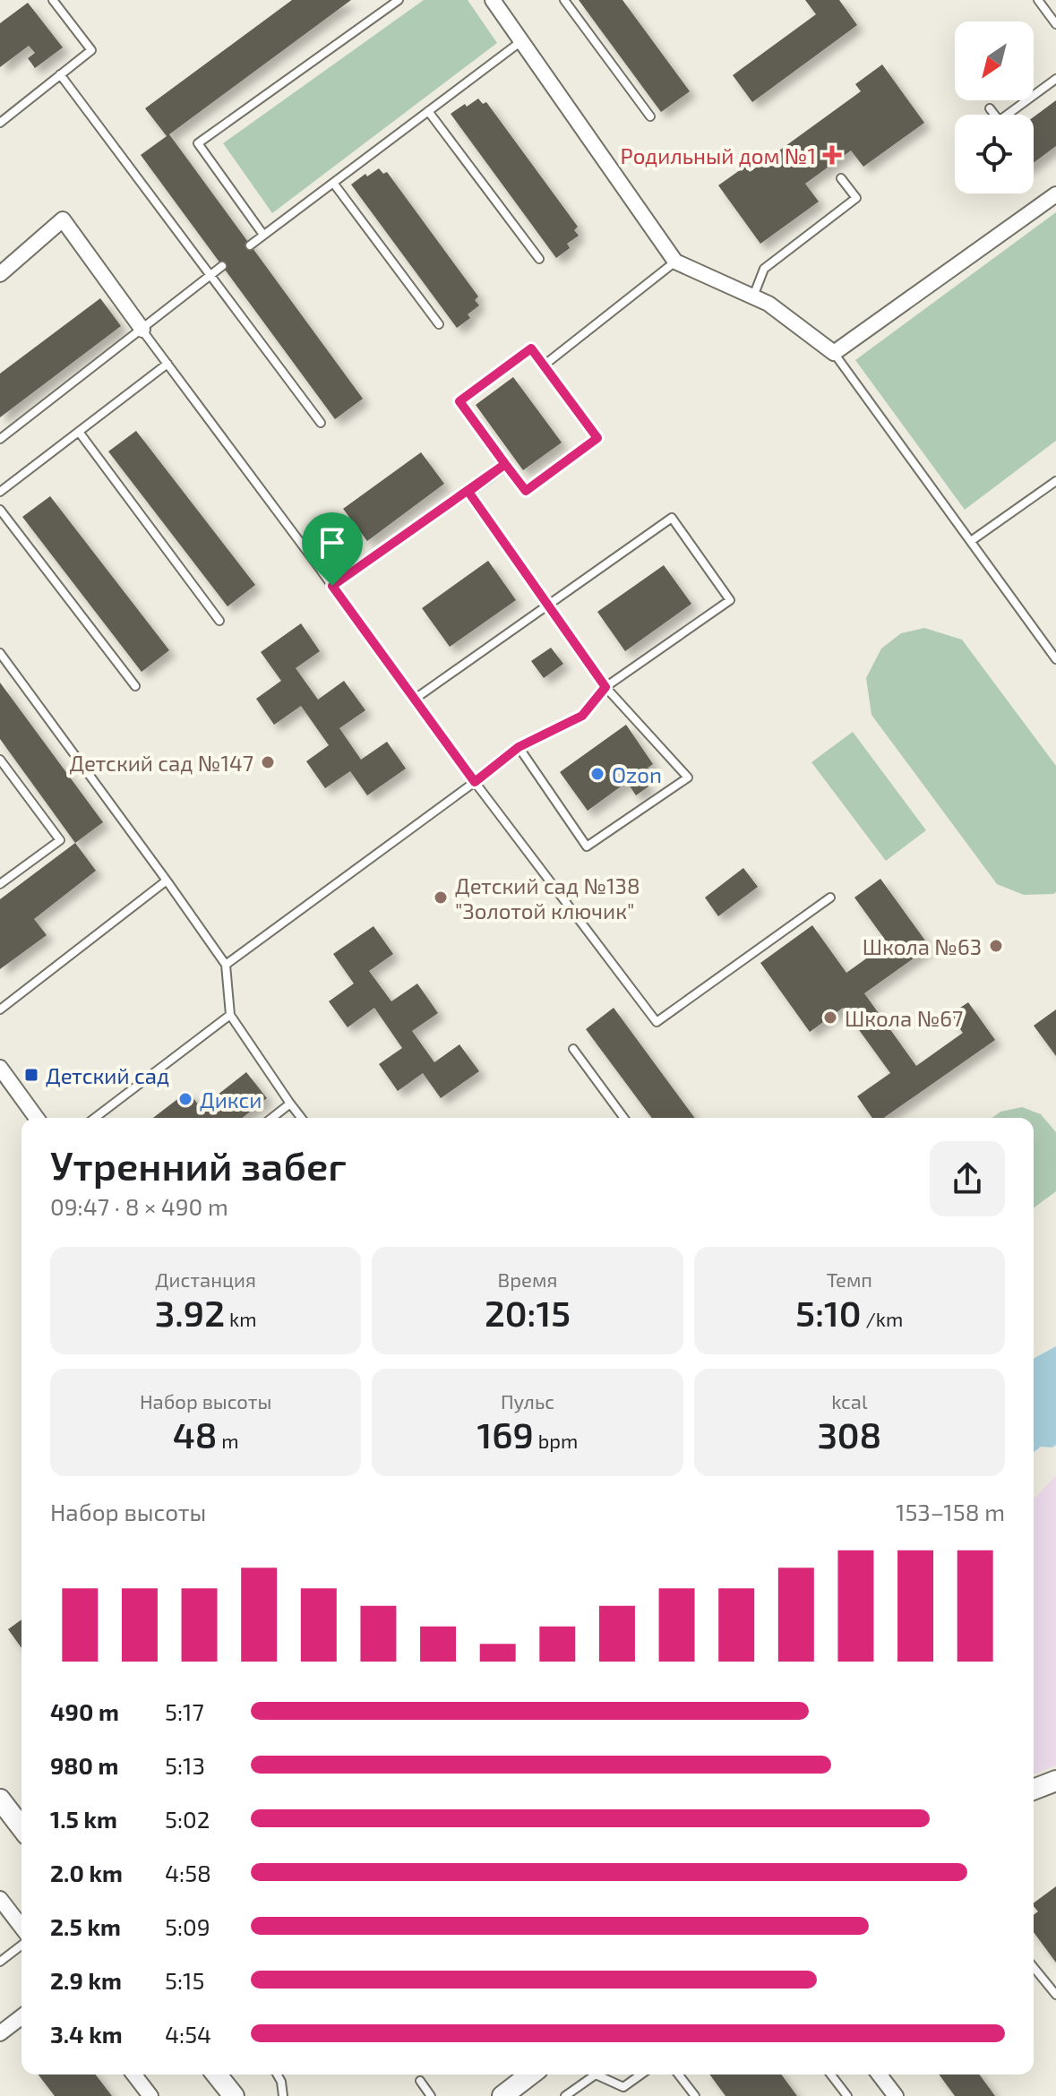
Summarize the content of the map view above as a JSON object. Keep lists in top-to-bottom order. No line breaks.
{"places":{"health":["Родильный дом №1"],"other":["Детский сад №147","Ozon","Детский сад №138 \"Золотой ключик\"","Школа №63","Школа №67","Дикси"],"transit":["Детский сад"]},"north":"bottom left","page":{"heading":["Утренний забег","09:47 · 8 × 490 m"],"stats":[["Дистанция","3.92 km"],["Время","20:15"],["Темп","5:10 /km"],["Набор высоты","48 m"],["Пульс","169 bpm"],["kcal","308"]],"chart":["Набор высоты","153–158 m"],"list":[{"name":"490 m","note":"5:17"},{"name":"980 m","note":"5:13"},{"name":"1.5 km","note":"5:02"},{"name":"2.0 km","note":"4:58"},{"name":"2.5 km","note":"5:09"},{"name":"2.9 km","note":"5:15"},{"name":"3.4 km","note":"4:54"}]}}
